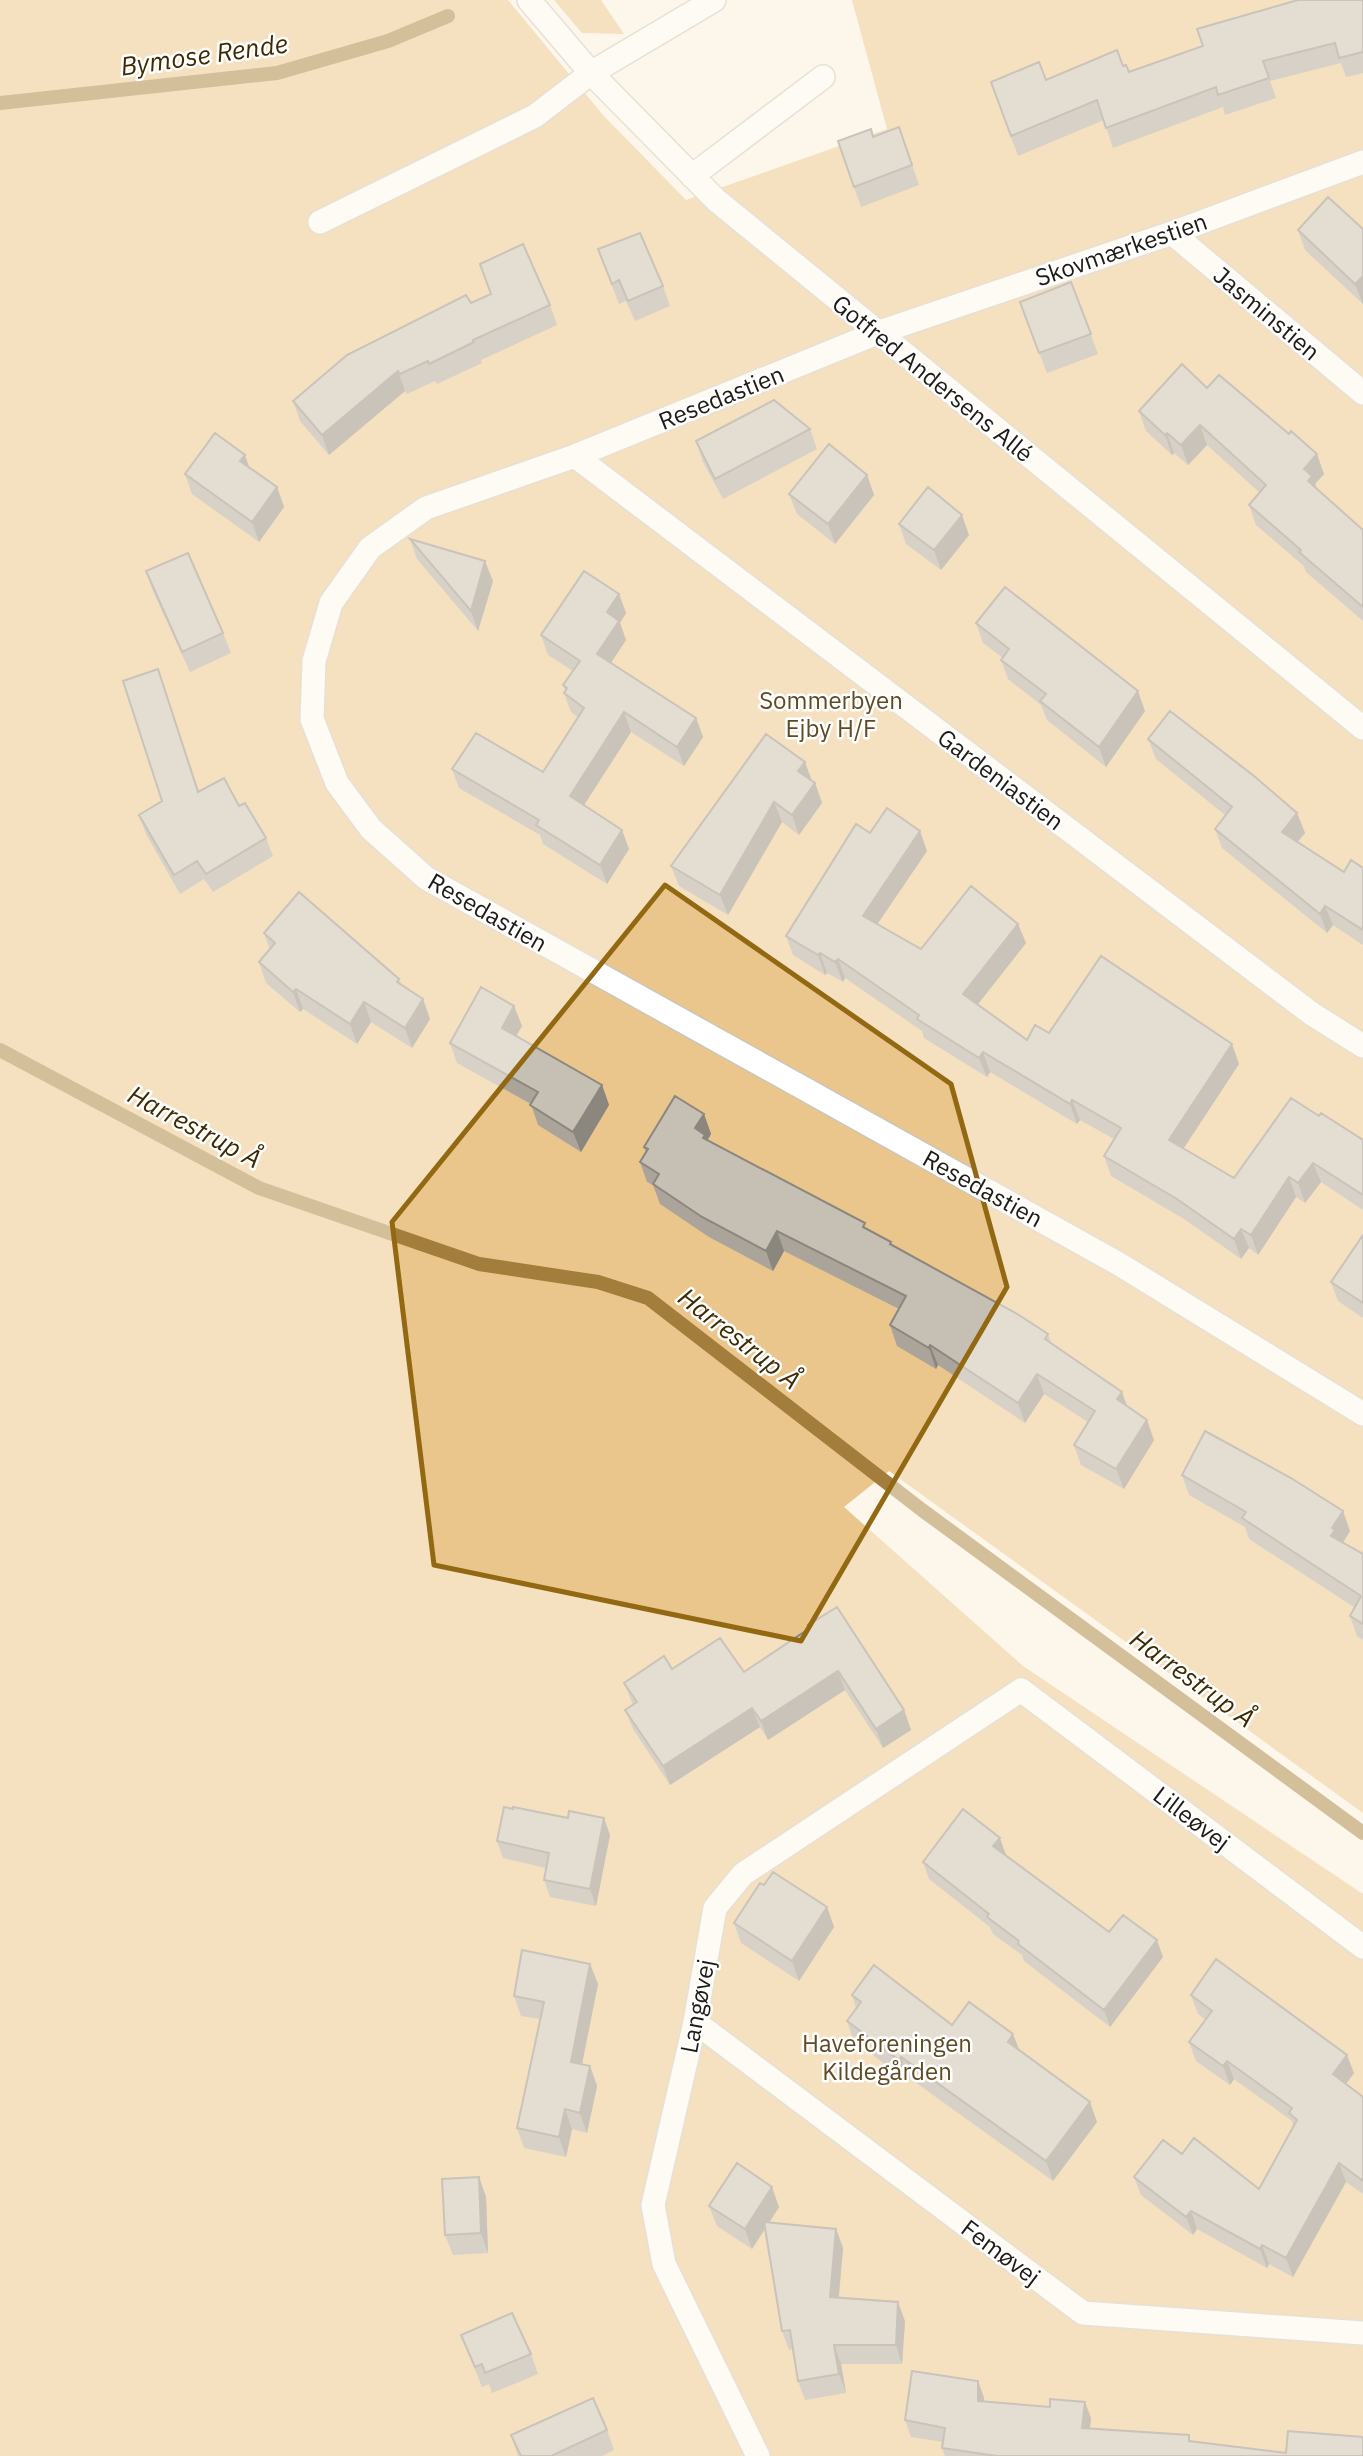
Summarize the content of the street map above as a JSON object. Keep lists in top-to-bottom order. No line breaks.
{"streets":{"lane":["Skovmærkestien","Jasminstien","Gotfred Andersens Allé","Resedastien","Gardeniastien","Lilleøvej","Langøvej","Femøvej"]},"crossings":[["Skovmærkestien","Jasminstien"],["Skovmærkestien","Gotfred Andersens Allé"],["Skovmærkestien","Resedastien"],["Gotfred Andersens Allé","Resedastien"],["Resedastien","Gardeniastien"],["Lilleøvej","Langøvej"],["Langøvej","Femøvej"]],"water":["Bymose Rende","Harrestrup Å"],"parks":["Sommerbyen Ejby H/F","Haveforeningen Kildegården"]}
